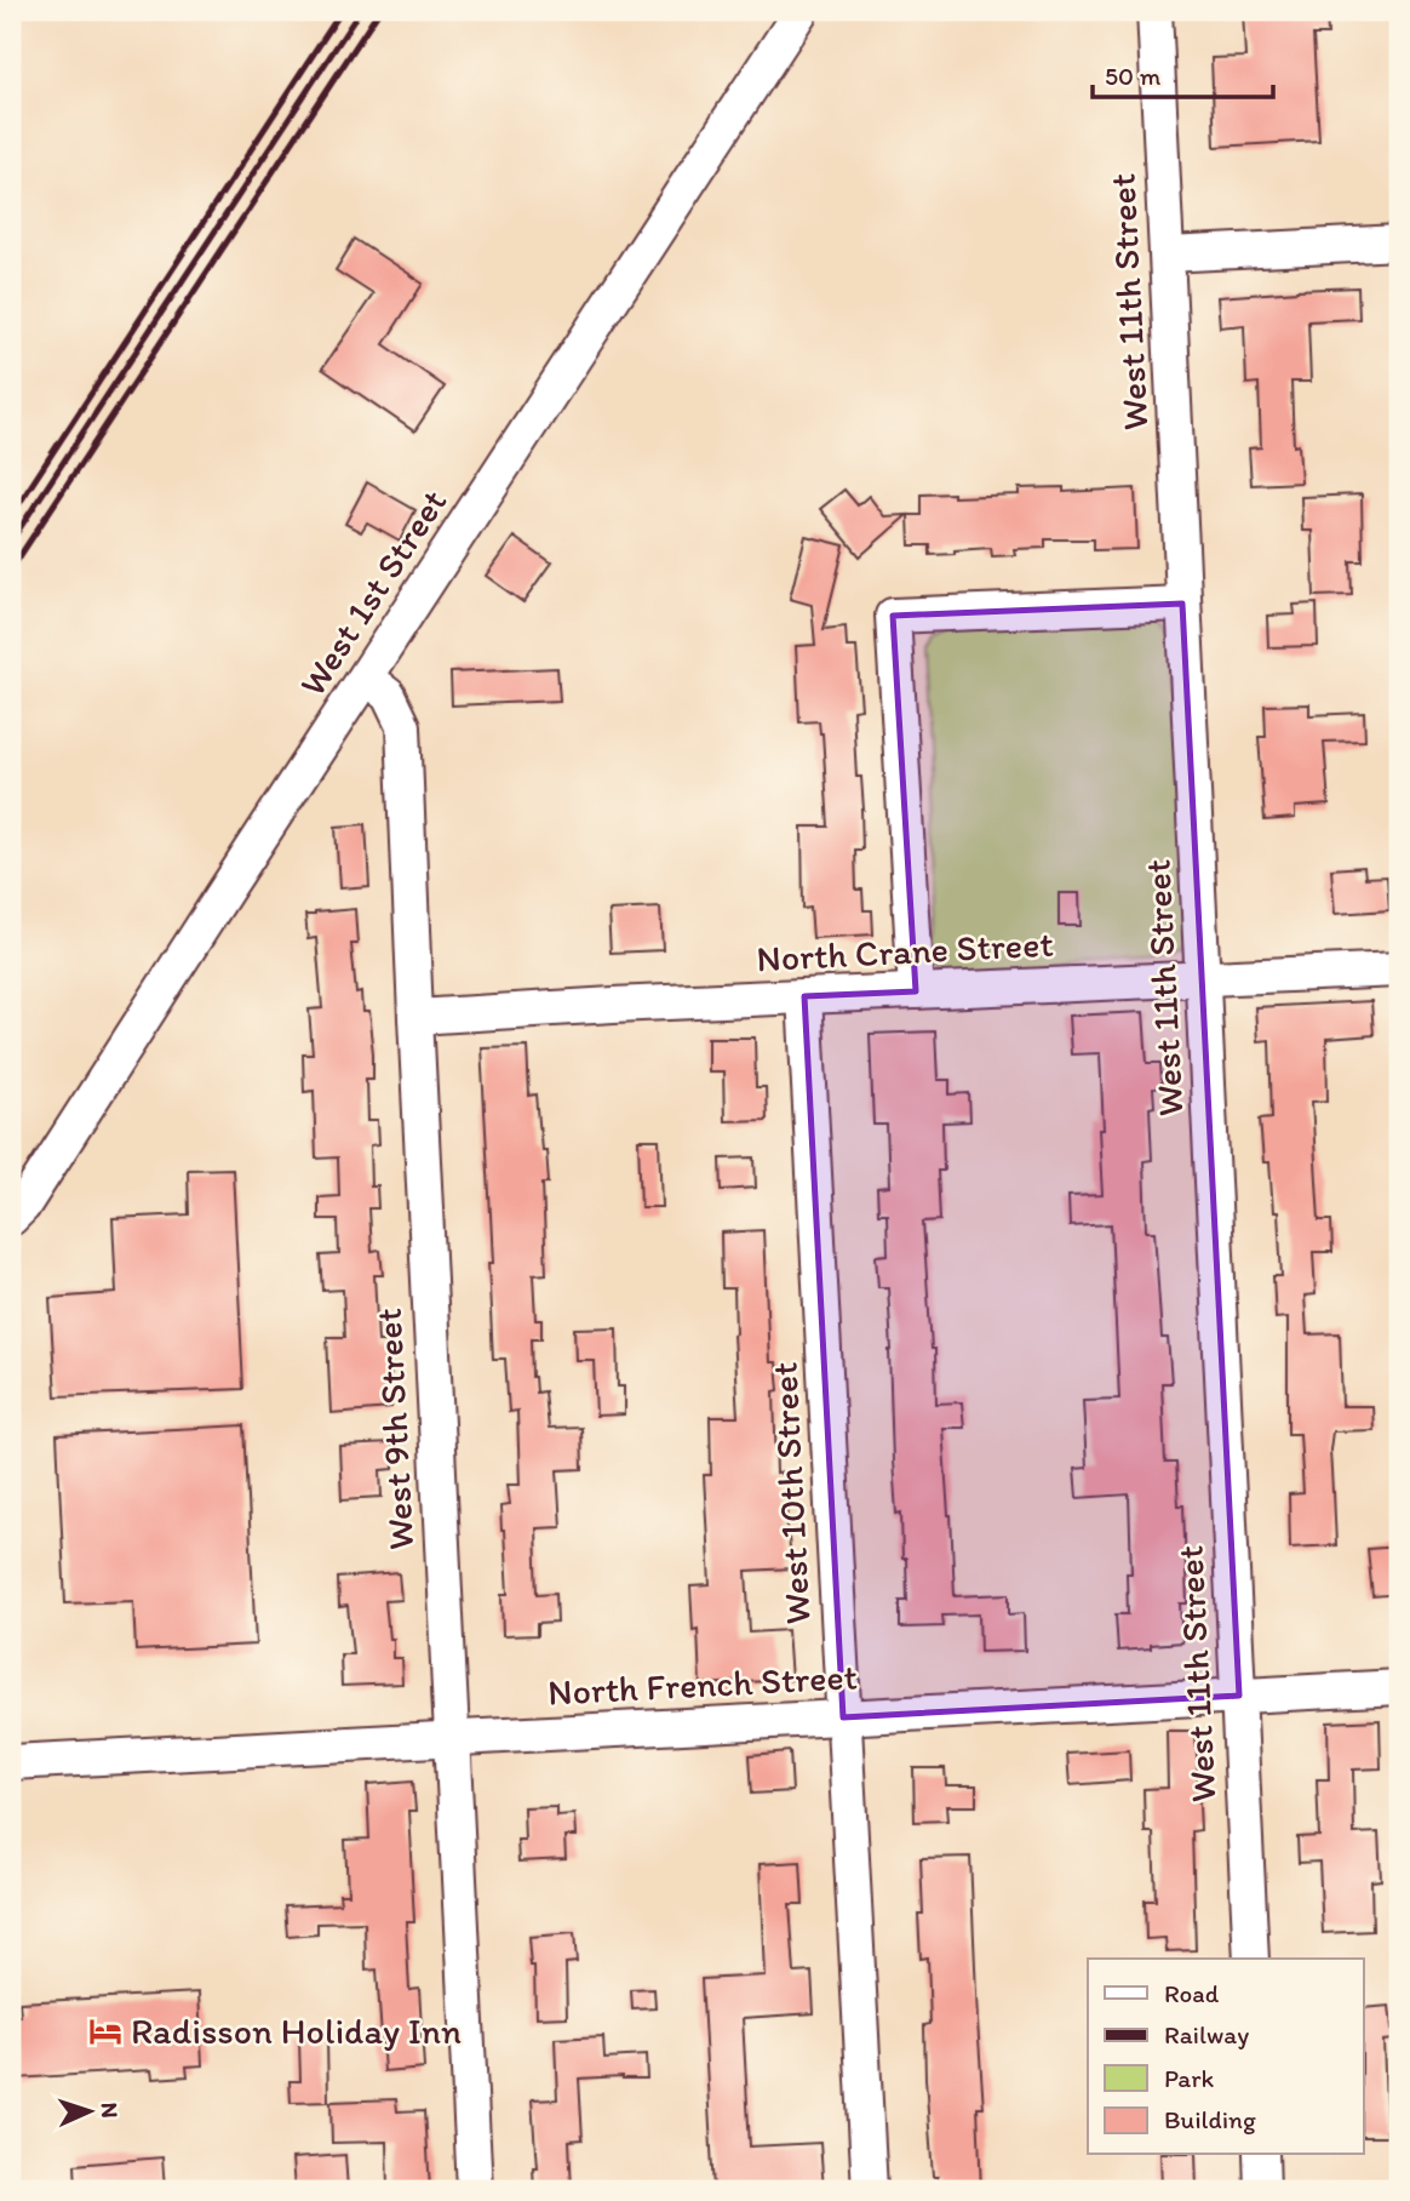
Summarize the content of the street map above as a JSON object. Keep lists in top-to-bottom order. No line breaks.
{"streets":{"street":["West 11th Street","West 1st Street","North Crane Street","West 9th Street","West 10th Street","North French Street"]},"crossings":[["West 11th Street","North Crane Street"],["West 11th Street","North French Street"],["West 1st Street","West 9th Street"],["North Crane Street","West 9th Street"],["North Crane Street","West 10th Street"],["West 9th Street","North French Street"],["West 10th Street","North French Street"]],"places":{"hotel":["Radisson Holiday Inn"]},"legend":["Road","Railway","Park","Building"],"scale_bar":"50 m","north":"right"}
